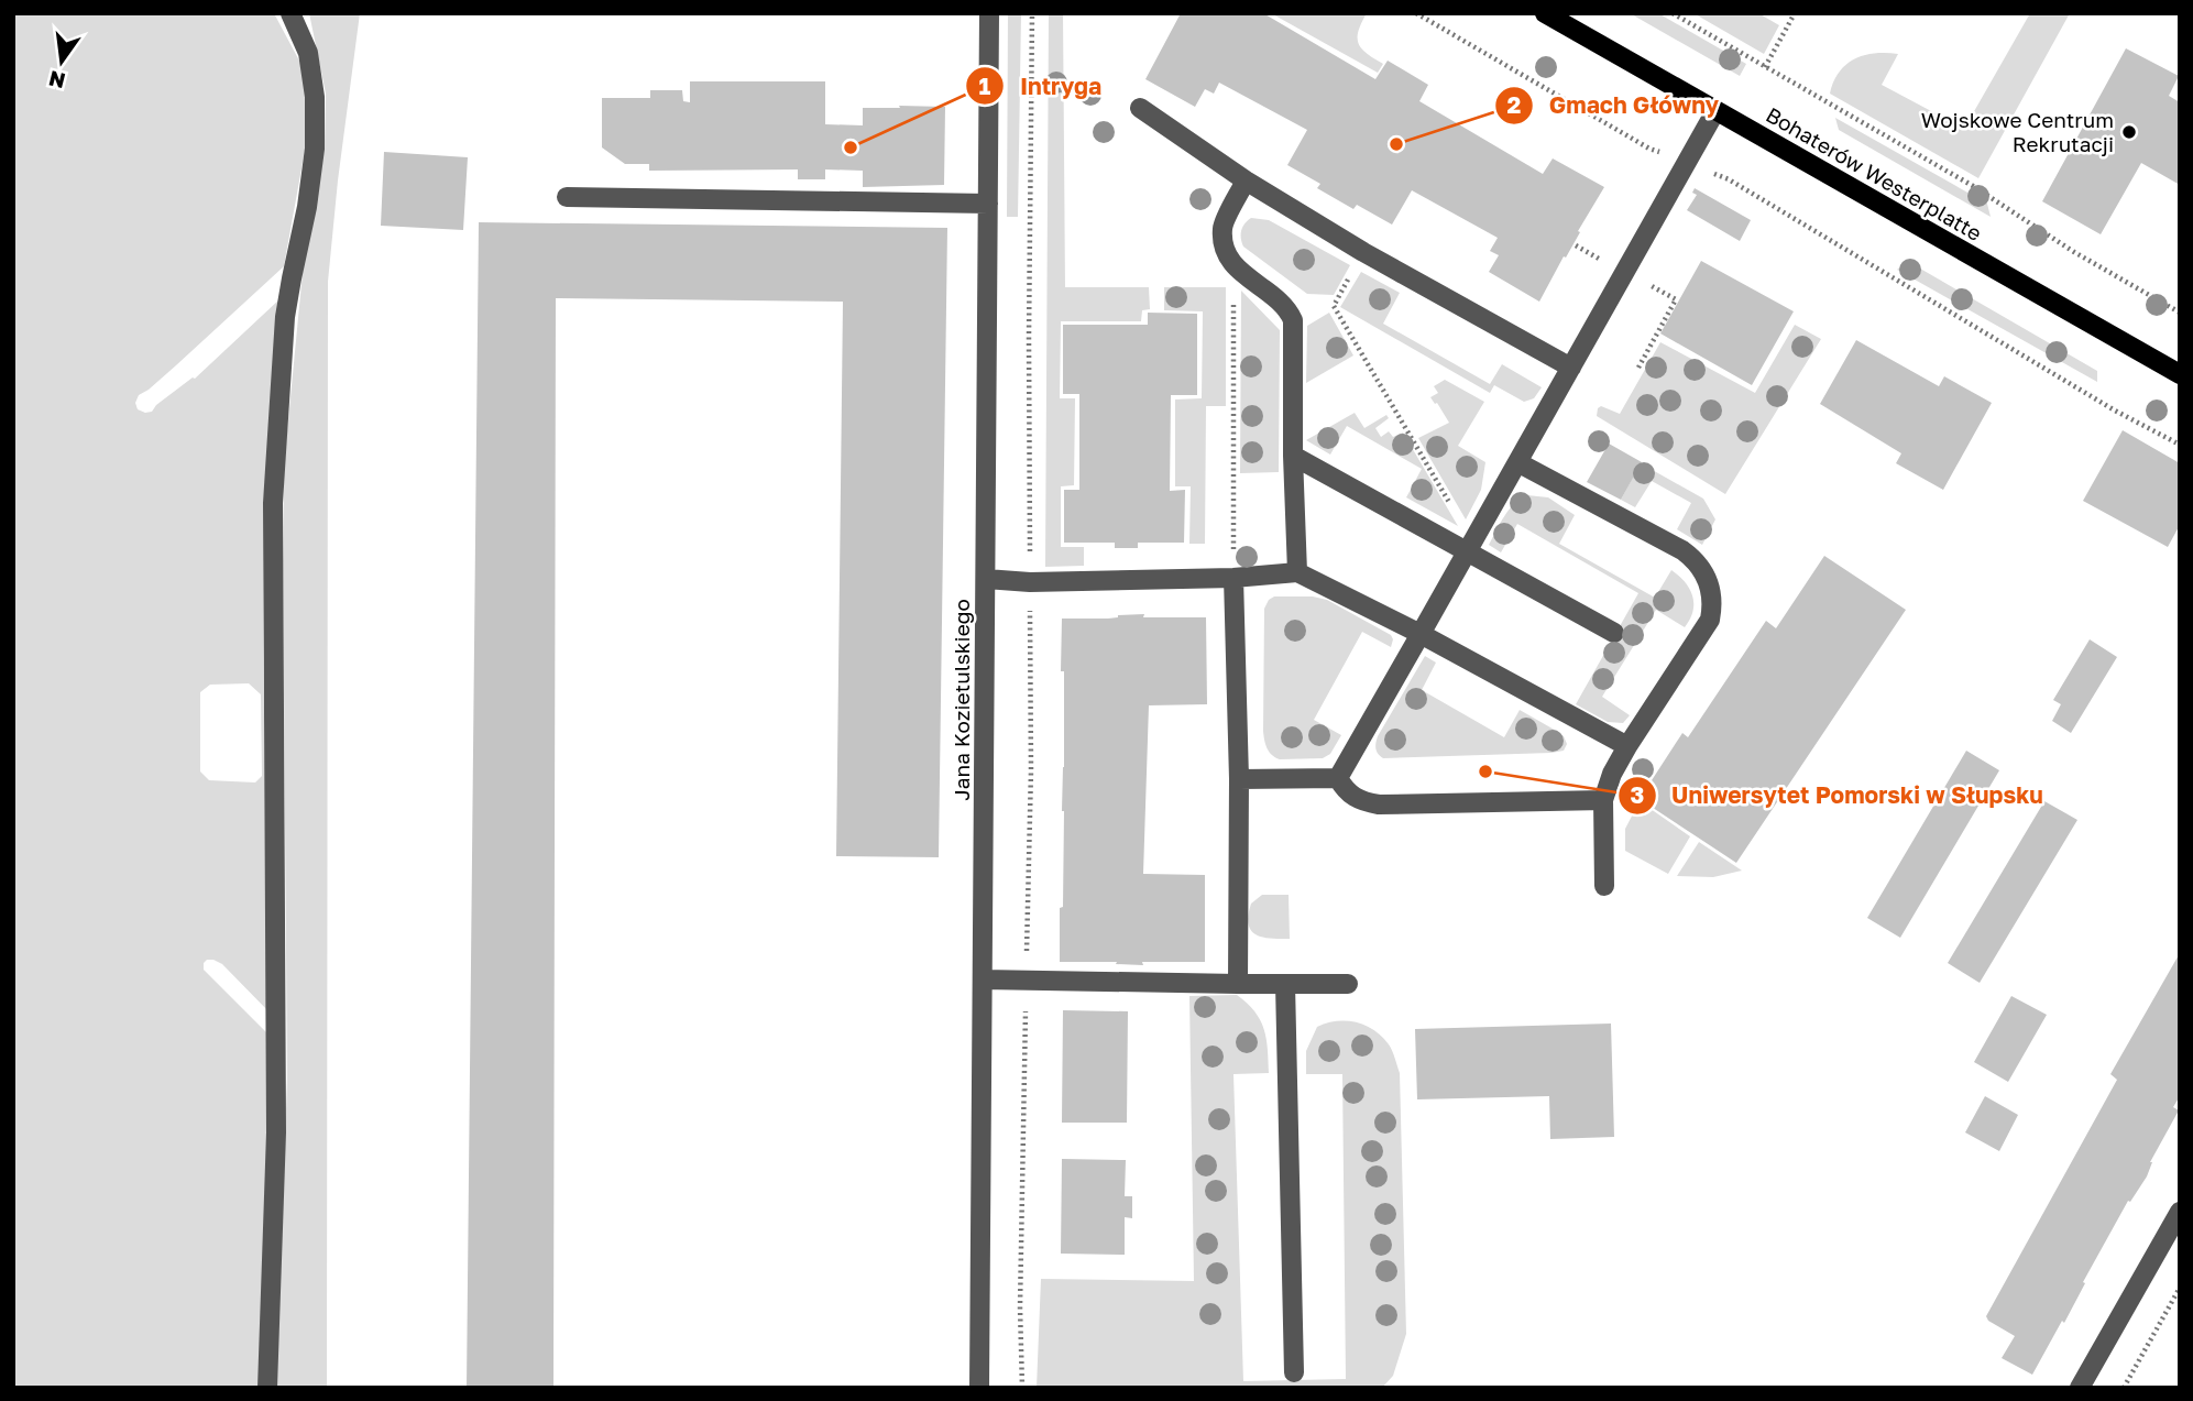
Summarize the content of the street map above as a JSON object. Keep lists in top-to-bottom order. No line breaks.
{"streets":{"main road":["Bohaterów Westerplatte"],"street":["Jana Kozietulskiego"]},"places":["Wojskowe Centrum Rekrutacji","Gmach Główny","Intryga","Uniwersytet Pomorski w Słupsku"],"north":"bottom"}
